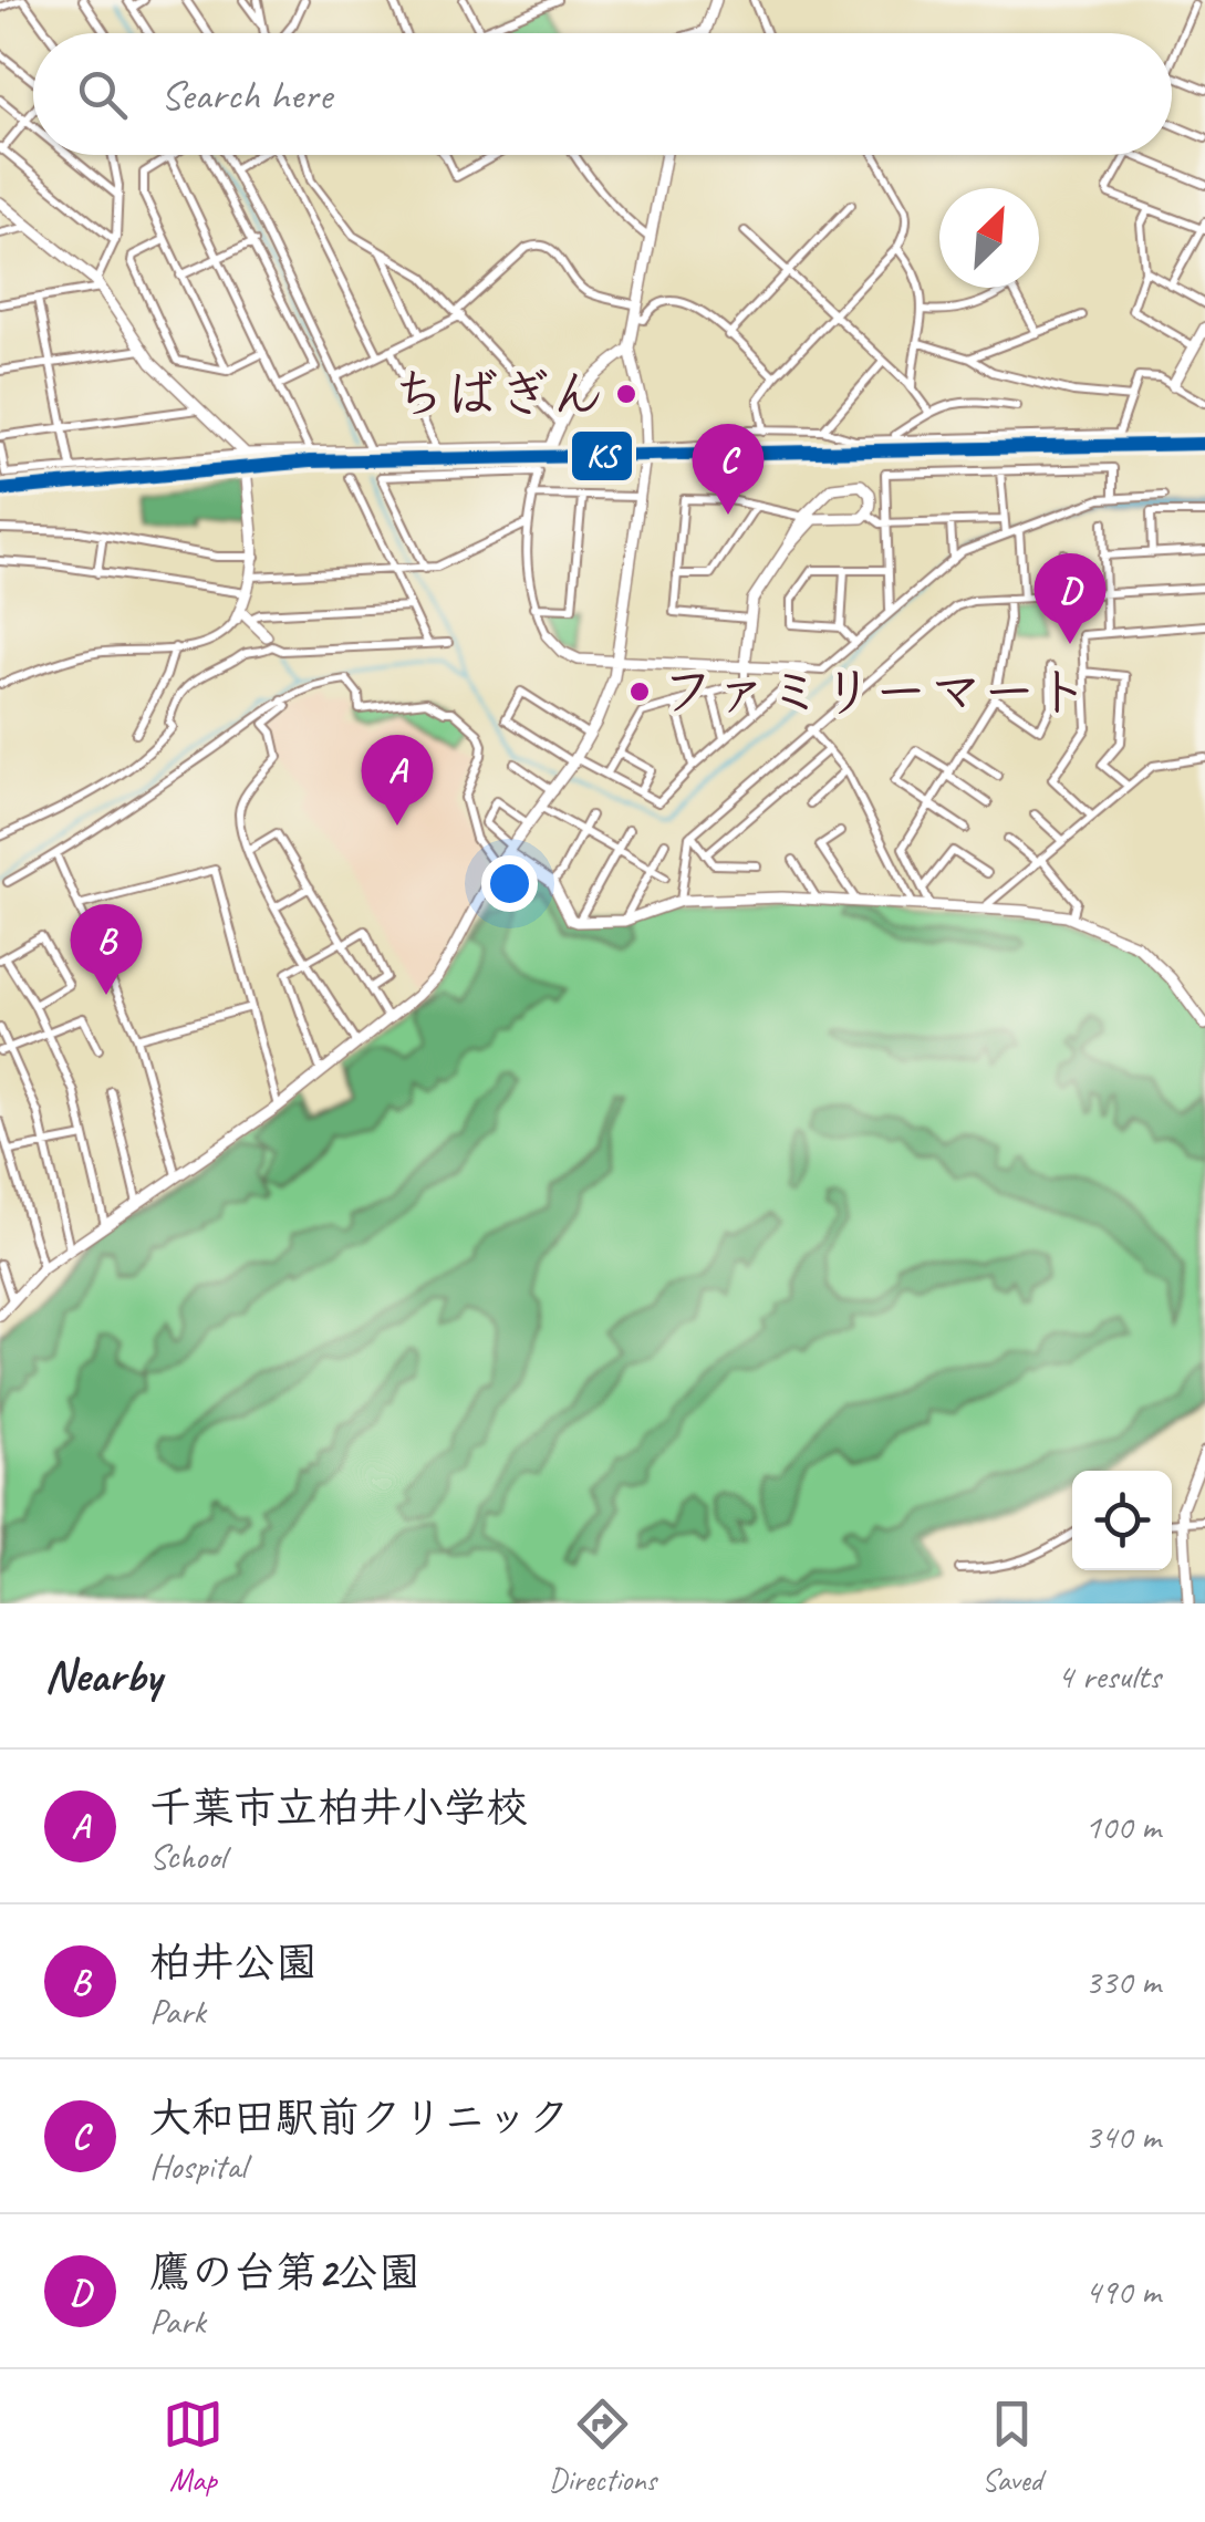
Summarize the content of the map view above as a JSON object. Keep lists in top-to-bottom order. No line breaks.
{"places":["ちばぎん","ファミリーマート"],"lines":["transit line KS"],"north":"top right","page":{"search":"Search here","pins":["C","D","A","B"],"heading":["Nearby","4 results"],"list":[{"mark":"A","name":"千葉市立柏井小学校","note":"School","value":"100 m"},{"mark":"B","name":"柏井公園","note":"Park","value":"330 m"},{"mark":"C","name":"大和田駅前クリニック","note":"Hospital","value":"340 m"},{"mark":"D","name":"鷹の台第2公園","note":"Park","value":"490 m"}],"nav":["Map","Directions","Saved"]}}
